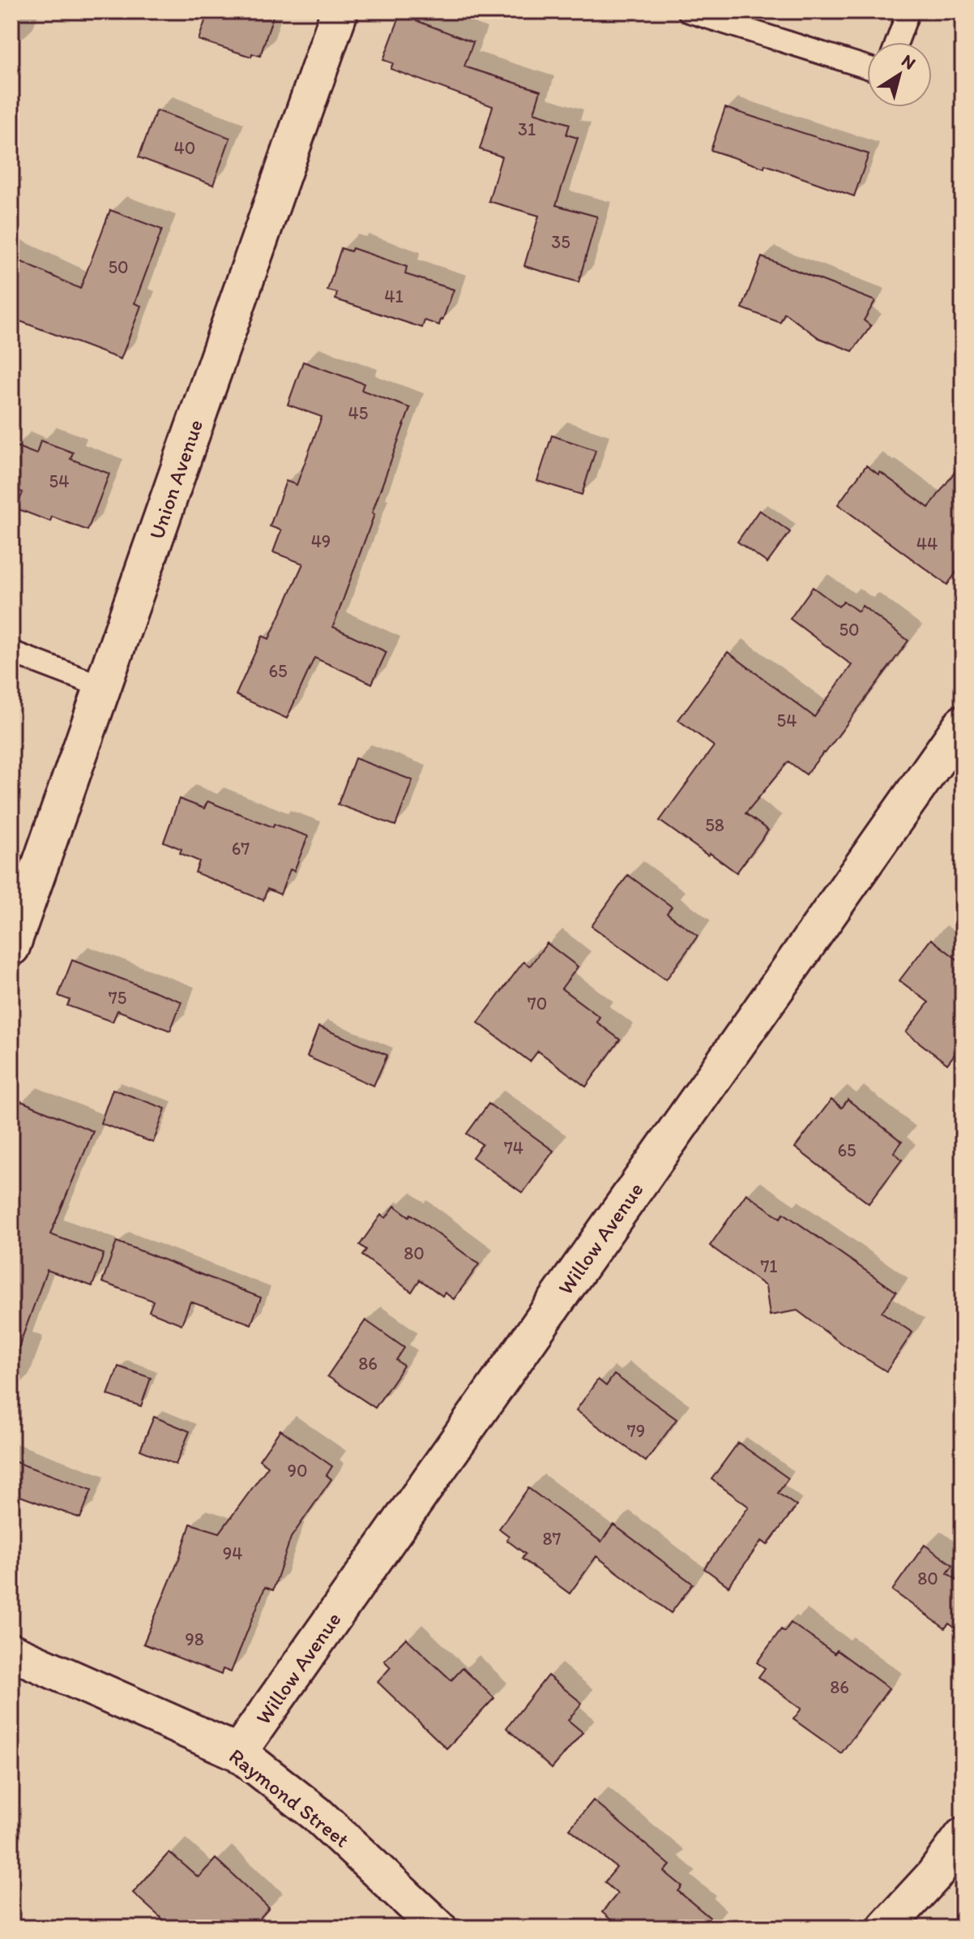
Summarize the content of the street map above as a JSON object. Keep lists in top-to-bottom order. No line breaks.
{"streets":{"street":["Union Avenue","Willow Avenue","Raymond Street"]},"crossings":[["Willow Avenue","Raymond Street"]],"house_numbers":["31","40","35","50","41","45","54","49","44","50","65","54","58","67","75","70","74","65","80","71","86","79","90","87","94","80","98","86"],"north":"top right"}
